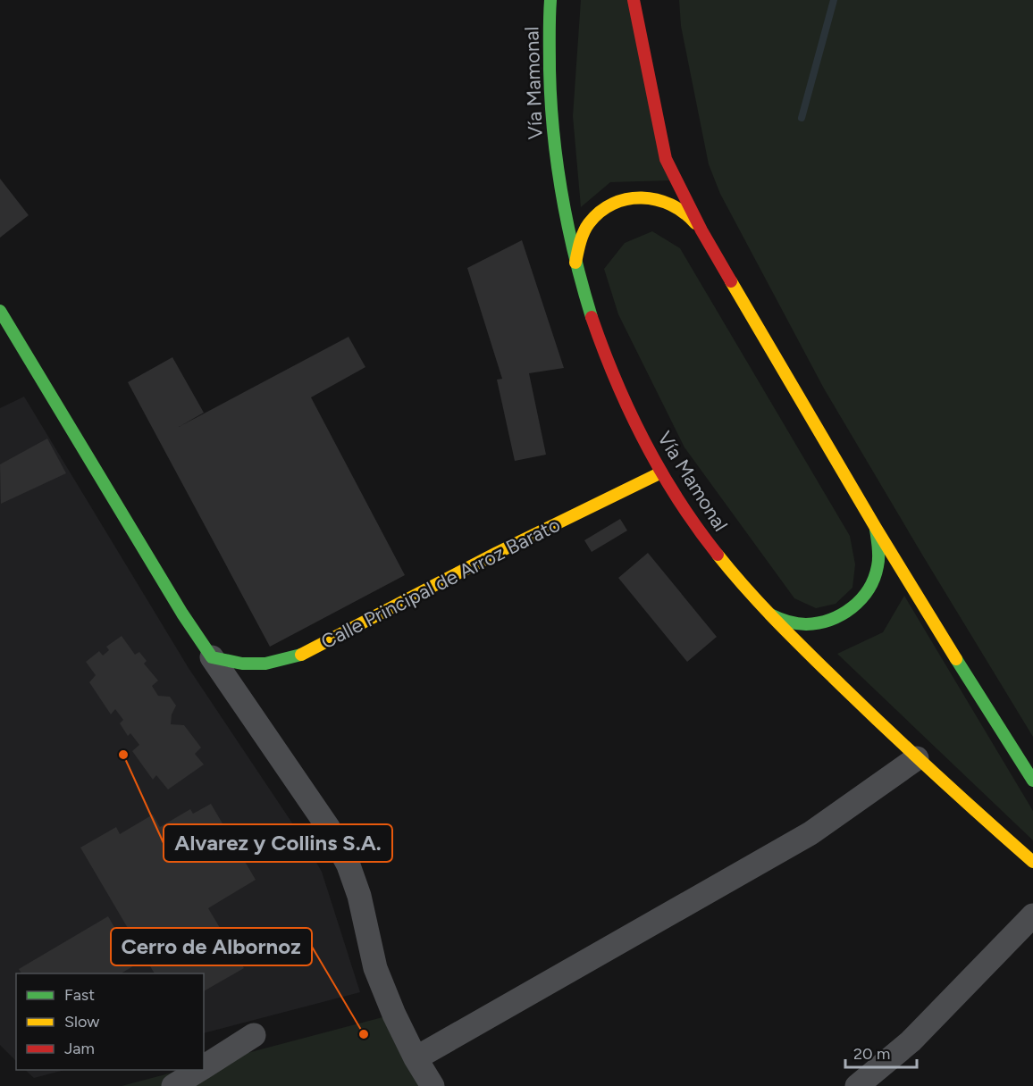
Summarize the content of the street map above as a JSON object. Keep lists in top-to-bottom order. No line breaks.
{"streets":{"main road":["Vía Mamonal","Calle Principal de Arroz Barato"]},"crossings":[["Vía Mamonal","Calle Principal de Arroz Barato"]],"places":["Alvarez y Collins S.A.","Cerro de Albornoz"],"legend":["Fast","Slow","Jam"],"scale_bar":"20 m"}
